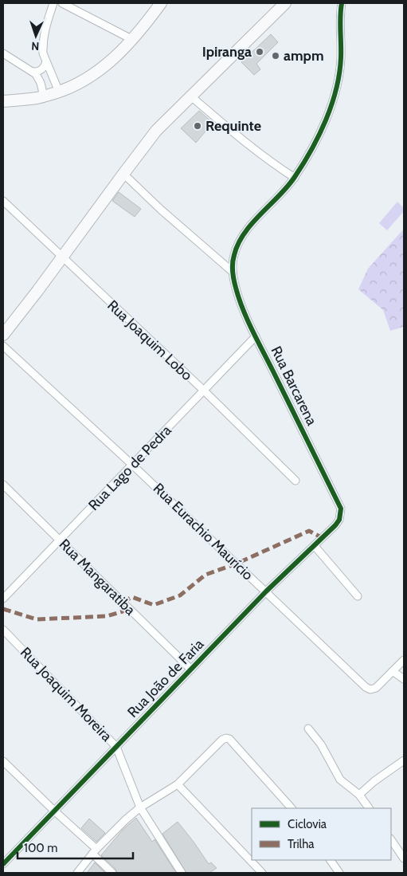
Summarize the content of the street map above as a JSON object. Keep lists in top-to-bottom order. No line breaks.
{"streets":{"street":["Rua Joaquim Lobo","Rua Barcarena","Rua Lago de Pedra","Rua Eurachio Maurício","Rua Mangaratiba","Rua João de Faria","Rua Joaquim Moreira"]},"crossings":[["Rua Joaquim Lobo","Rua Lago de Pedra"],["Rua Barcarena","Rua Lago de Pedra"],["Rua Barcarena","Rua João de Faria"],["Rua Lago de Pedra","Rua Eurachio Maurício"],["Rua Lago de Pedra","Rua Mangaratiba"],["Rua Eurachio Maurício","Rua João de Faria"],["Rua Mangaratiba","Rua João de Faria"],["Rua João de Faria","Rua Joaquim Moreira"]],"places":["Ipiranga","ampm","Requinte"],"legend":["Ciclovia","Trilha"],"scale_bar":"100 m","north":"bottom"}
